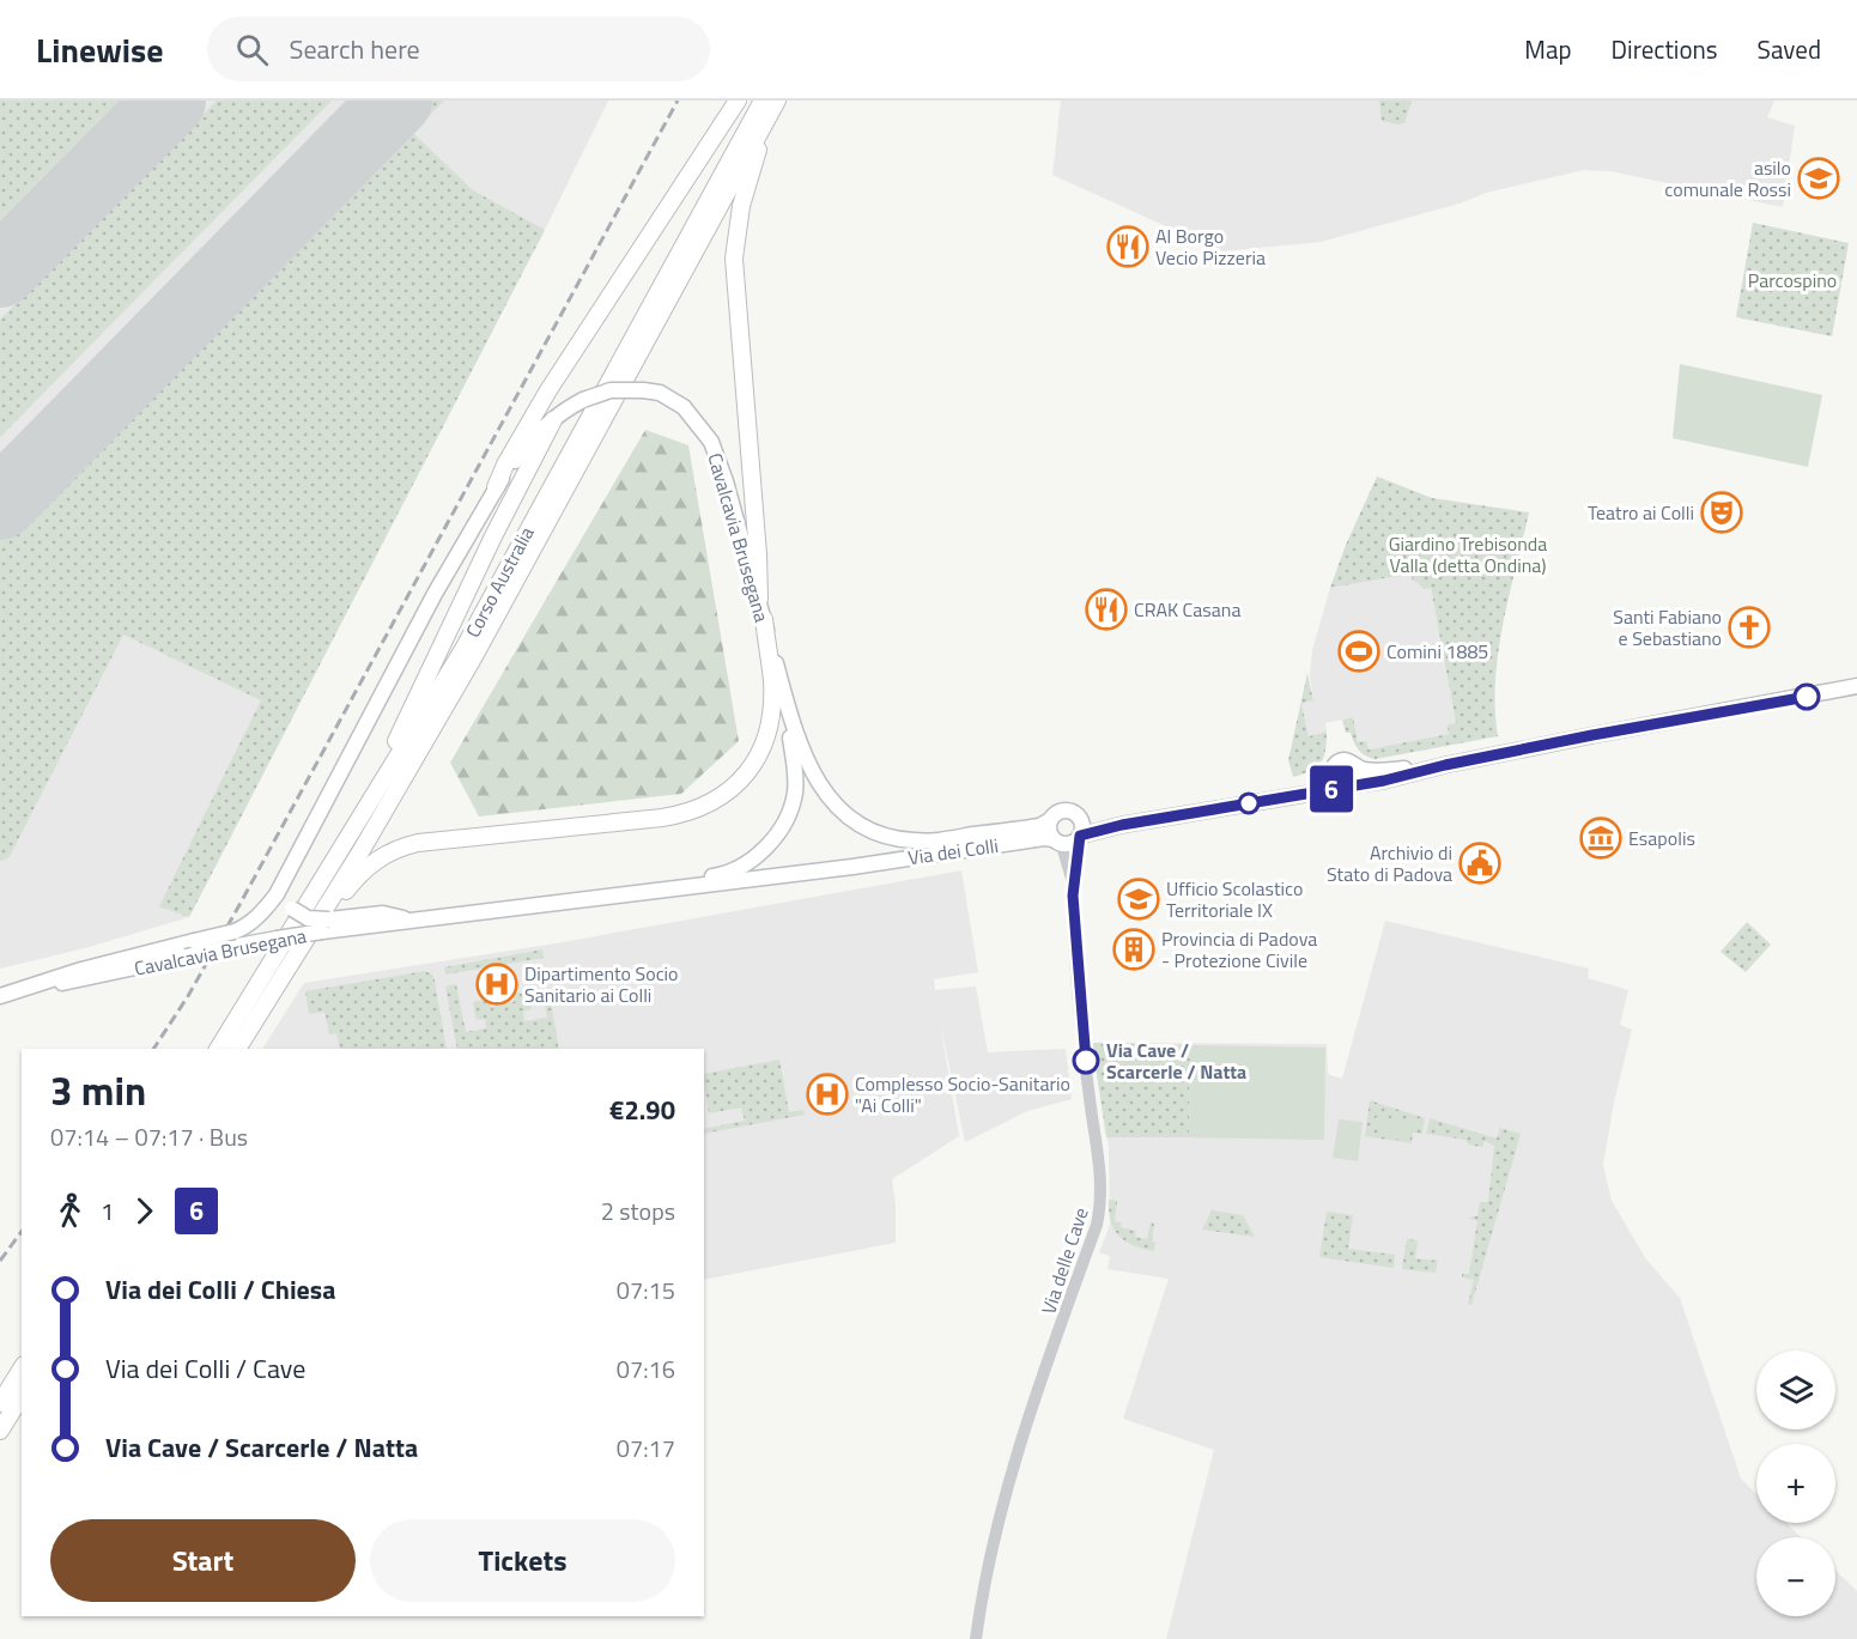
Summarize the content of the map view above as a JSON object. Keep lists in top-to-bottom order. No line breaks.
{"streets":{"highway":["Corso Australia"],"main road":["Cavalcavia Brusegana","Via dei Colli"],"street":["Via delle Cave"]},"crossings":[["Cavalcavia Brusegana","Via dei Colli"],["Via dei Colli","Via delle Cave"]],"parks":["Parcospino","Giardino Trebisonda Valla (detta Ondina)"],"places":{"school or university":["asilo comunale Rossi","Ufficio Scolastico Territoriale IX"],"restaurant":["Al Borgo Vecio Pizzeria","CRAK Casana"],"theatre":["Teatro ai Colli"],"church":["Santi Fabiano e Sebastiano"],"sports":["Comini 1885"],"museum":["Esapolis"],"public building":["Archivio di Stato di Padova"],"building":["Provincia di Padova - Protezione Civile"],"hospital":["Dipartimento Socio Sanitario ai Colli","Complesso Socio-Sanitario \"Ai Colli\""],"other":["Via Cave / Scarcerle / Natta"]},"lines":["bus line 6"],"page":{"header":"Linewise","search":"Search here","nav":["Map","Directions","Saved"],"on_map":"6","heading":["3 min","07:14 – 07:17 · Bus","€2.90"],"legs":["1","6","2 stops"],"list":[{"name":"Via dei Colli / Chiesa","value":"07:15"},{"name":"Via dei Colli / Cave","value":"07:16"},{"name":"Via Cave / Scarcerle / Natta","value":"07:17"}],"map_buttons":["+","−"],"buttons":["Start","Tickets"]}}
